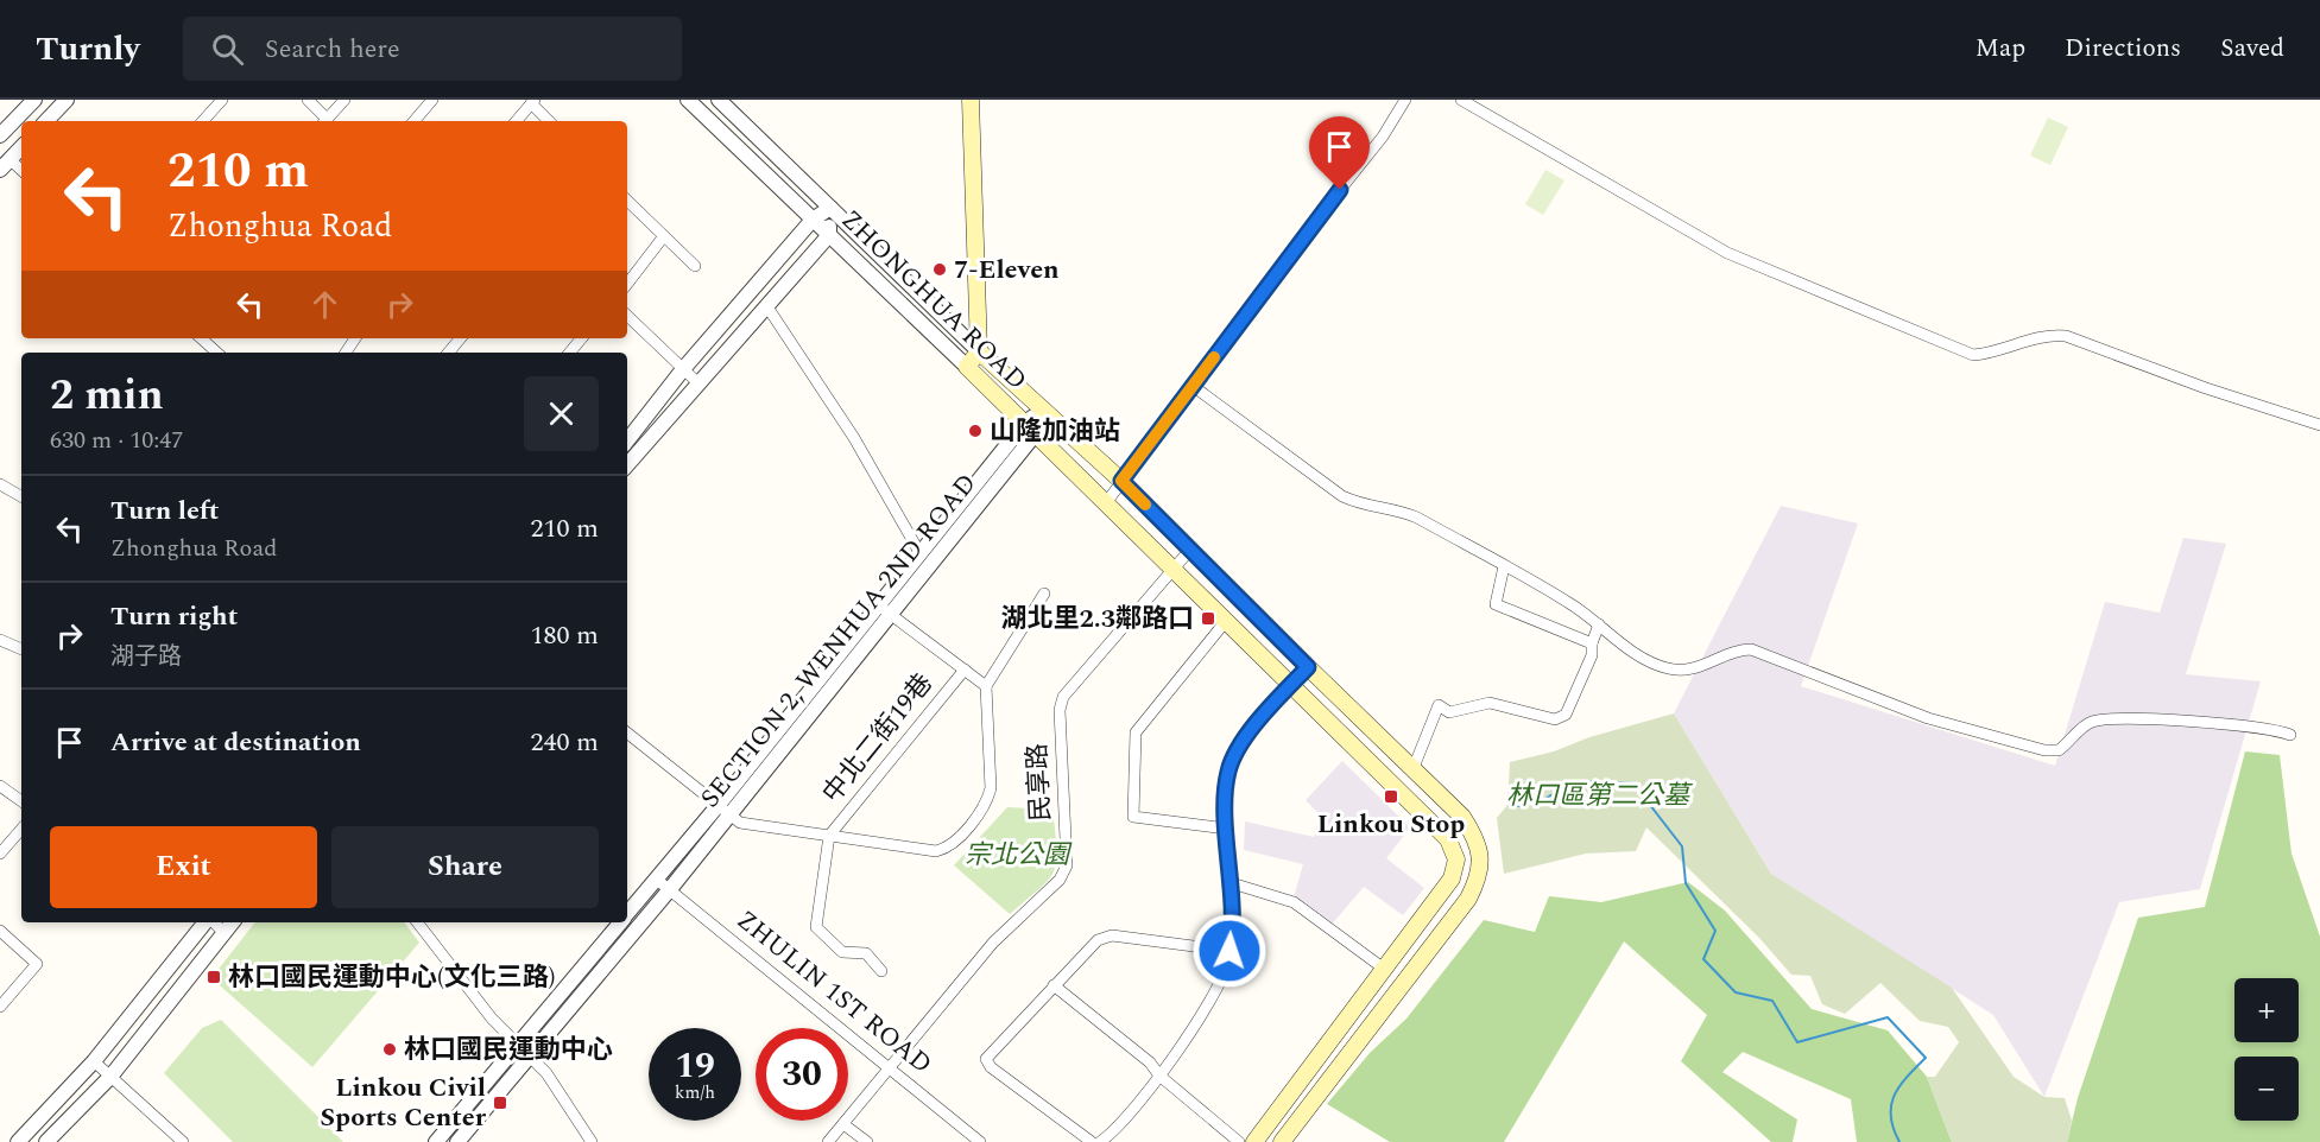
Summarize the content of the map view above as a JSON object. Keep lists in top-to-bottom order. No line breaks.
{"streets":{"main road":["ZHONGHUA ROAD"],"street":["SECTION 2, WENHUA 2ND ROAD","中北二街19巷","民享路","ZHULIN 1ST ROAD"]},"crossings":[["ZHONGHUA ROAD","SECTION 2, WENHUA 2ND ROAD"],["ZHONGHUA ROAD","民享路"],["SECTION 2, WENHUA 2ND ROAD","ZHULIN 1ST ROAD"],["民享路","ZHULIN 1ST ROAD"]],"parks":["林口區第二公墓","宗北公園"],"places":{"other":["7-Eleven","山隆加油站","林口國民運動中心"],"transit":["湖北里2.3鄰路口","Linkou Stop","林口國民運動中心(文化三路)","Linkou Civil Sports Center"]},"page":{"header":"Turnly","search":"Search here","nav":["Map","Directions","Saved"],"turn":["210 m","Zhonghua Road"],"heading":["2 min","630 m · 10:47"],"list":[{"name":"Turn left","note":"Zhonghua Road","value":"210 m"},{"name":"Turn right","note":"湖子路","value":"180 m"},{"name":"Arrive at destination","value":"240 m"}],"buttons":["Exit","Share"],"map_buttons":["+","−"],"speed":"19 km/h","limit":"30"}}
